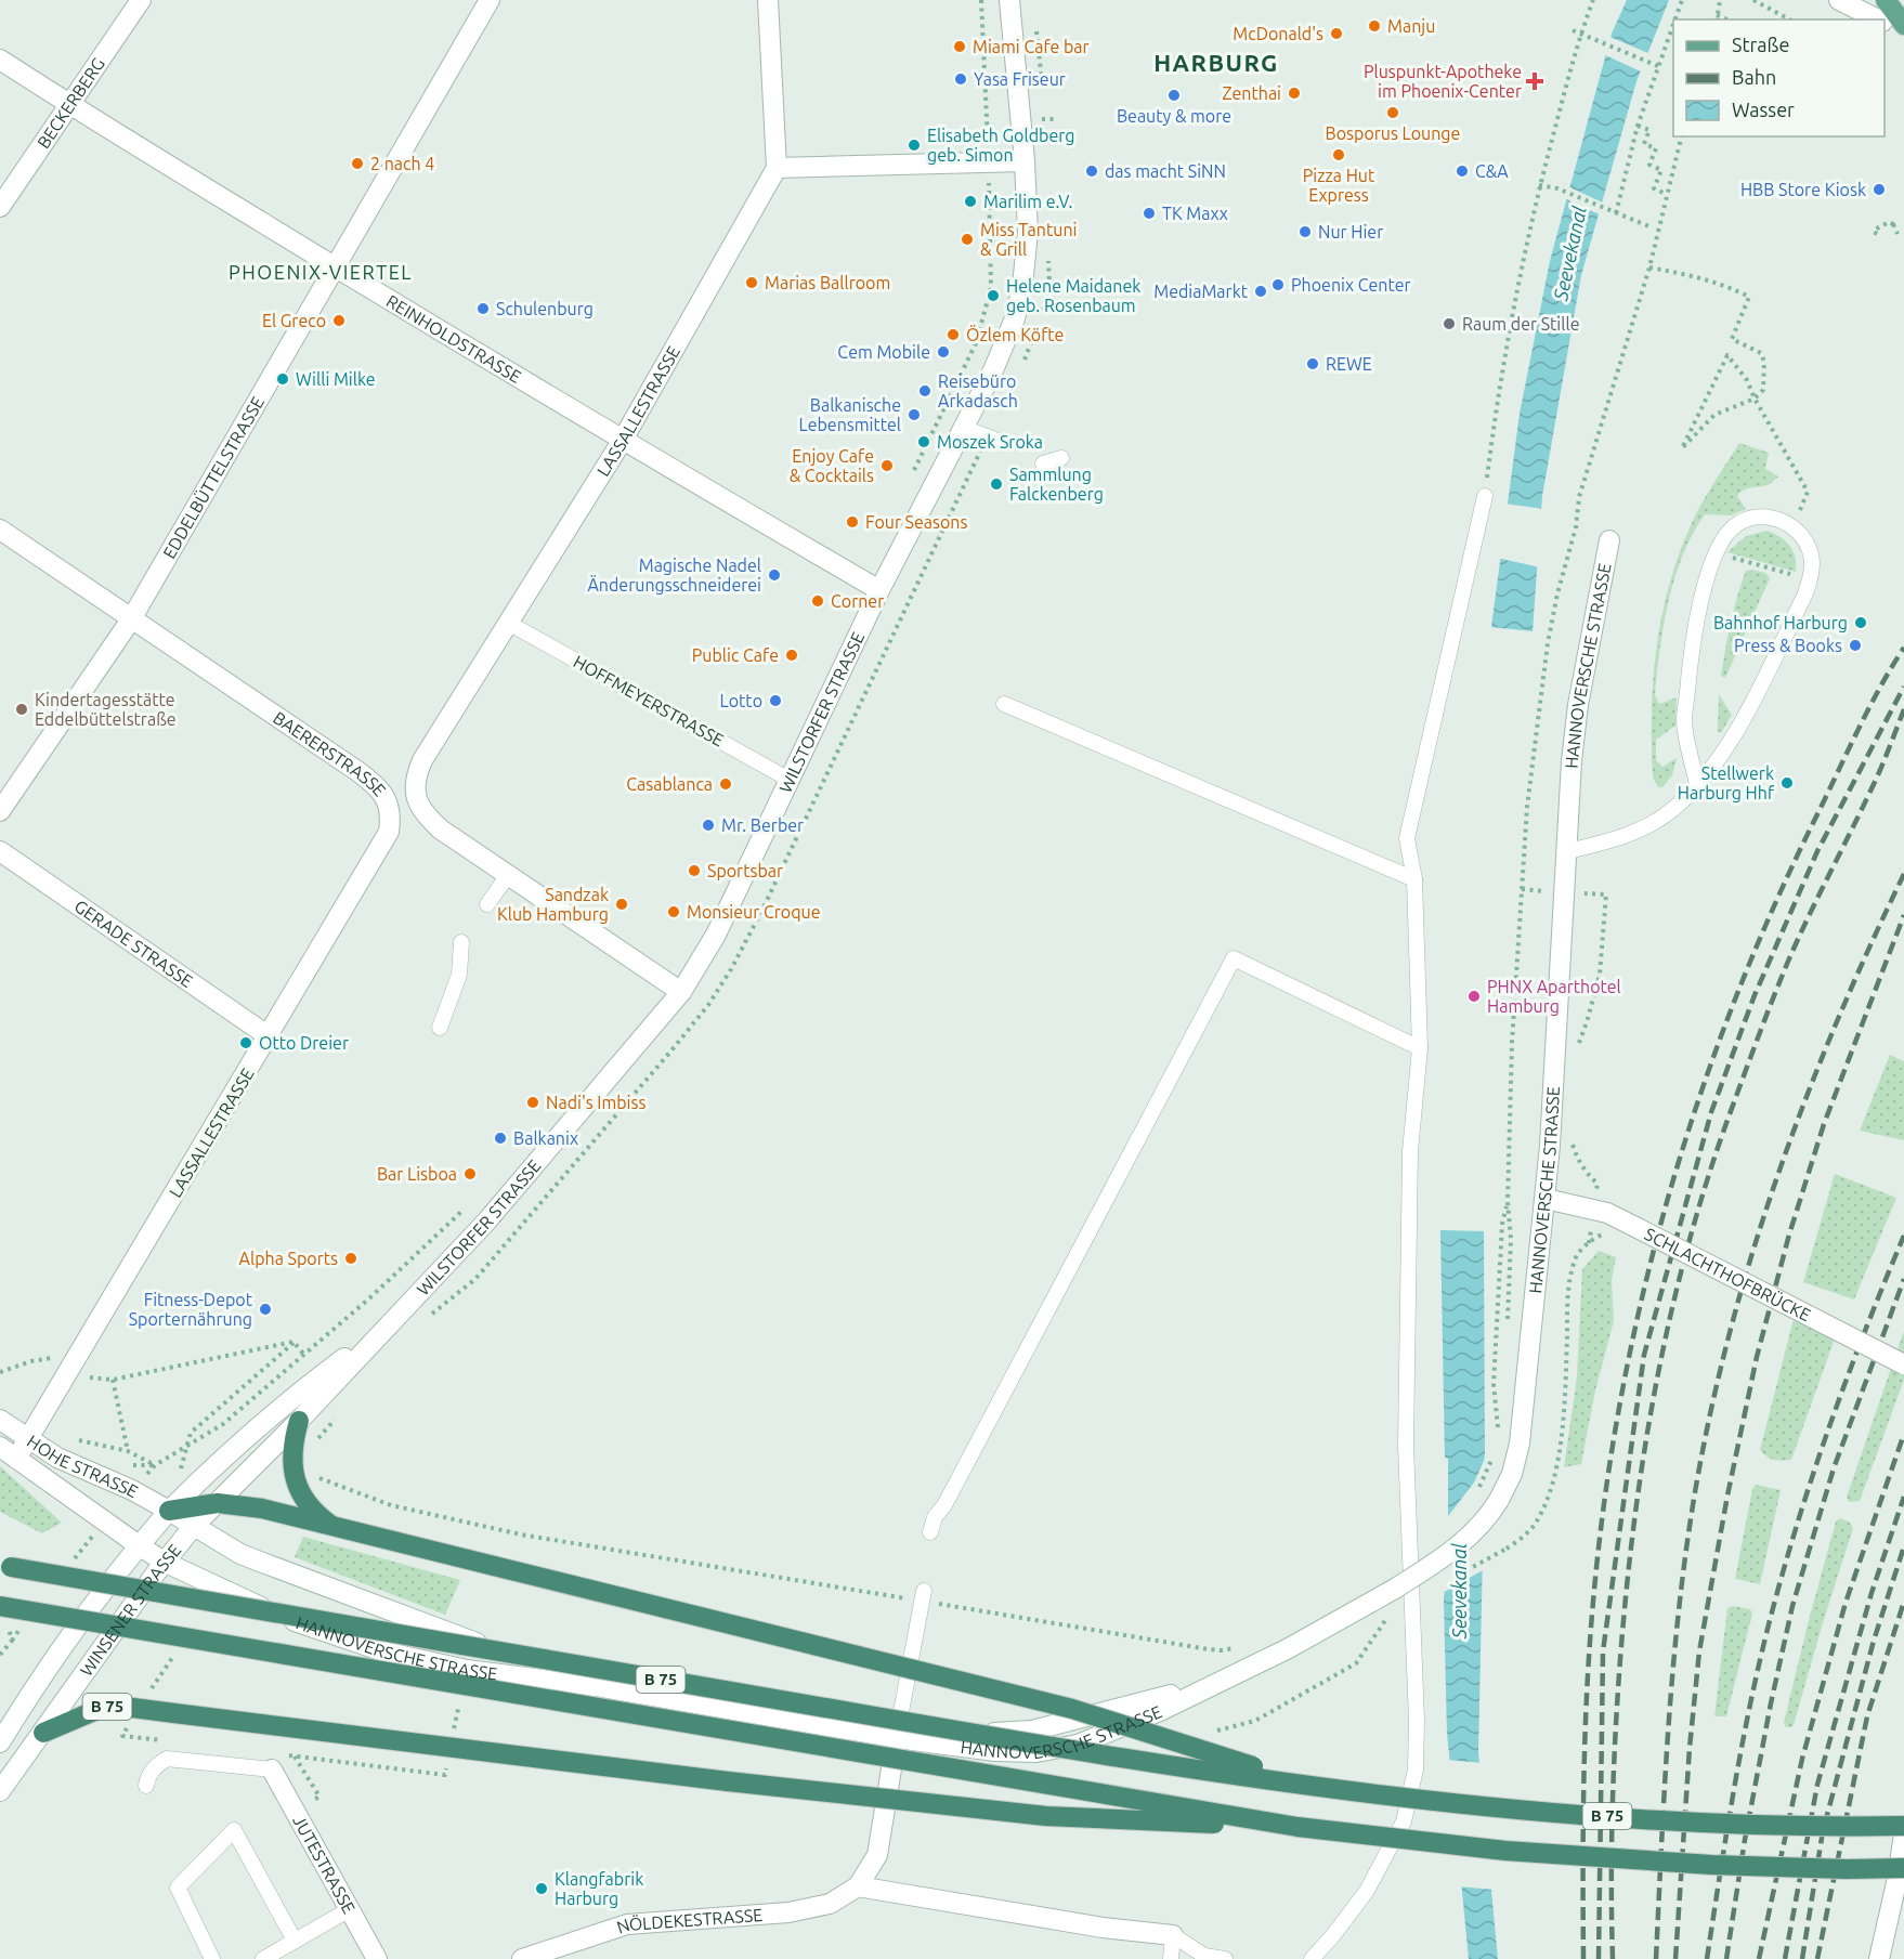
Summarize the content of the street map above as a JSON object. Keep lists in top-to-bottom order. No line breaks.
{"streets":{"highway":["B 75"],"street":["BECKERBERG","REINHOLDSTRASSE","LASSALLESTRASSE","EDDELBÜTTELSTRASSE","HANNOVERSCHE STRASSE","WILSTORFER STRASSE","BAERERSTRASSE","GERADE STRASSE","SCHLACHTHOFBRÜCKE","HOHE STRASSE","WINSENER STRASSE","JUTESTRASSE","NÖLDEKESTRASSE"],"lane":["HOFFMEYERSTRASSE"]},"crossings":[["BECKERBERG","REINHOLDSTRASSE"],["REINHOLDSTRASSE","LASSALLESTRASSE"],["REINHOLDSTRASSE","EDDELBÜTTELSTRASSE"],["REINHOLDSTRASSE","WILSTORFER STRASSE"],["LASSALLESTRASSE","HOFFMEYERSTRASSE"],["LASSALLESTRASSE","BAERERSTRASSE"],["LASSALLESTRASSE","GERADE STRASSE"],["LASSALLESTRASSE","HOHE STRASSE"],["EDDELBÜTTELSTRASSE","BAERERSTRASSE"],["HANNOVERSCHE STRASSE","WILSTORFER STRASSE"],["HANNOVERSCHE STRASSE","SCHLACHTHOFBRÜCKE"],["HANNOVERSCHE STRASSE","HOHE STRASSE"],["HANNOVERSCHE STRASSE","WINSENER STRASSE"],["HANNOVERSCHE STRASSE","B 75"],["HANNOVERSCHE STRASSE","NÖLDEKESTRASSE"],["HOFFMEYERSTRASSE","WILSTORFER STRASSE"],["WILSTORFER STRASSE","HOHE STRASSE"],["WILSTORFER STRASSE","WINSENER STRASSE"],["WILSTORFER STRASSE","B 75"],["HOHE STRASSE","WINSENER STRASSE"],["HOHE STRASSE","B 75"],["WINSENER STRASSE","B 75"]],"districts":["HARBURG","PHOENIX-VIERTEL"],"water":["Seevekanal"],"places":{"other":["Manju","McDonald's","Miami Cafe bar","Yasa Friseur","Zenthai","Beauty & more","Bosporus Lounge","Elisabeth Goldberg geb. Simon","Pizza Hut Express","2 nach 4","das macht SiNN","C&A","HBB Store Kiosk","Marilim e.V.","TK Maxx","Nur Hier","Miss Tantuni & Grill","Marias Ballroom","Phoenix Center","MediaMarkt","Helene Maidanek geb. Rosenbaum","Schulenburg","El Greco","Raum der Stille","Özlem Köfte","Cem Mobile","REWE","Willi Milke","Reisebüro Arkadasch","Balkanische Lebensmittel","Moszek Sroka","Enjoy Cafe & Cocktails","Sammlung Falckenberg","Four Seasons","Magische Nadel Änderungsschneiderei","Corner","Bahnhof Harburg","Press & Books","Public Cafe","Lotto","Kindertagesstätte Eddelbüttelstraße","Stellwerk Harburg Hhf","Casablanca","Mr. Berber","Sportsbar","Sandzak Klub Hamburg","Monsieur Croque","PHNX Aparthotel Hamburg","Otto Dreier","Nadi's Imbiss","Balkanix","Bar Lisboa","Alpha Sports","Fitness-Depot Sporternährung","Klangfabrik Harburg"],"health":["Pluspunkt-Apotheke im Phoenix-Center"]},"legend":["Straße","Bahn","Wasser"]}
